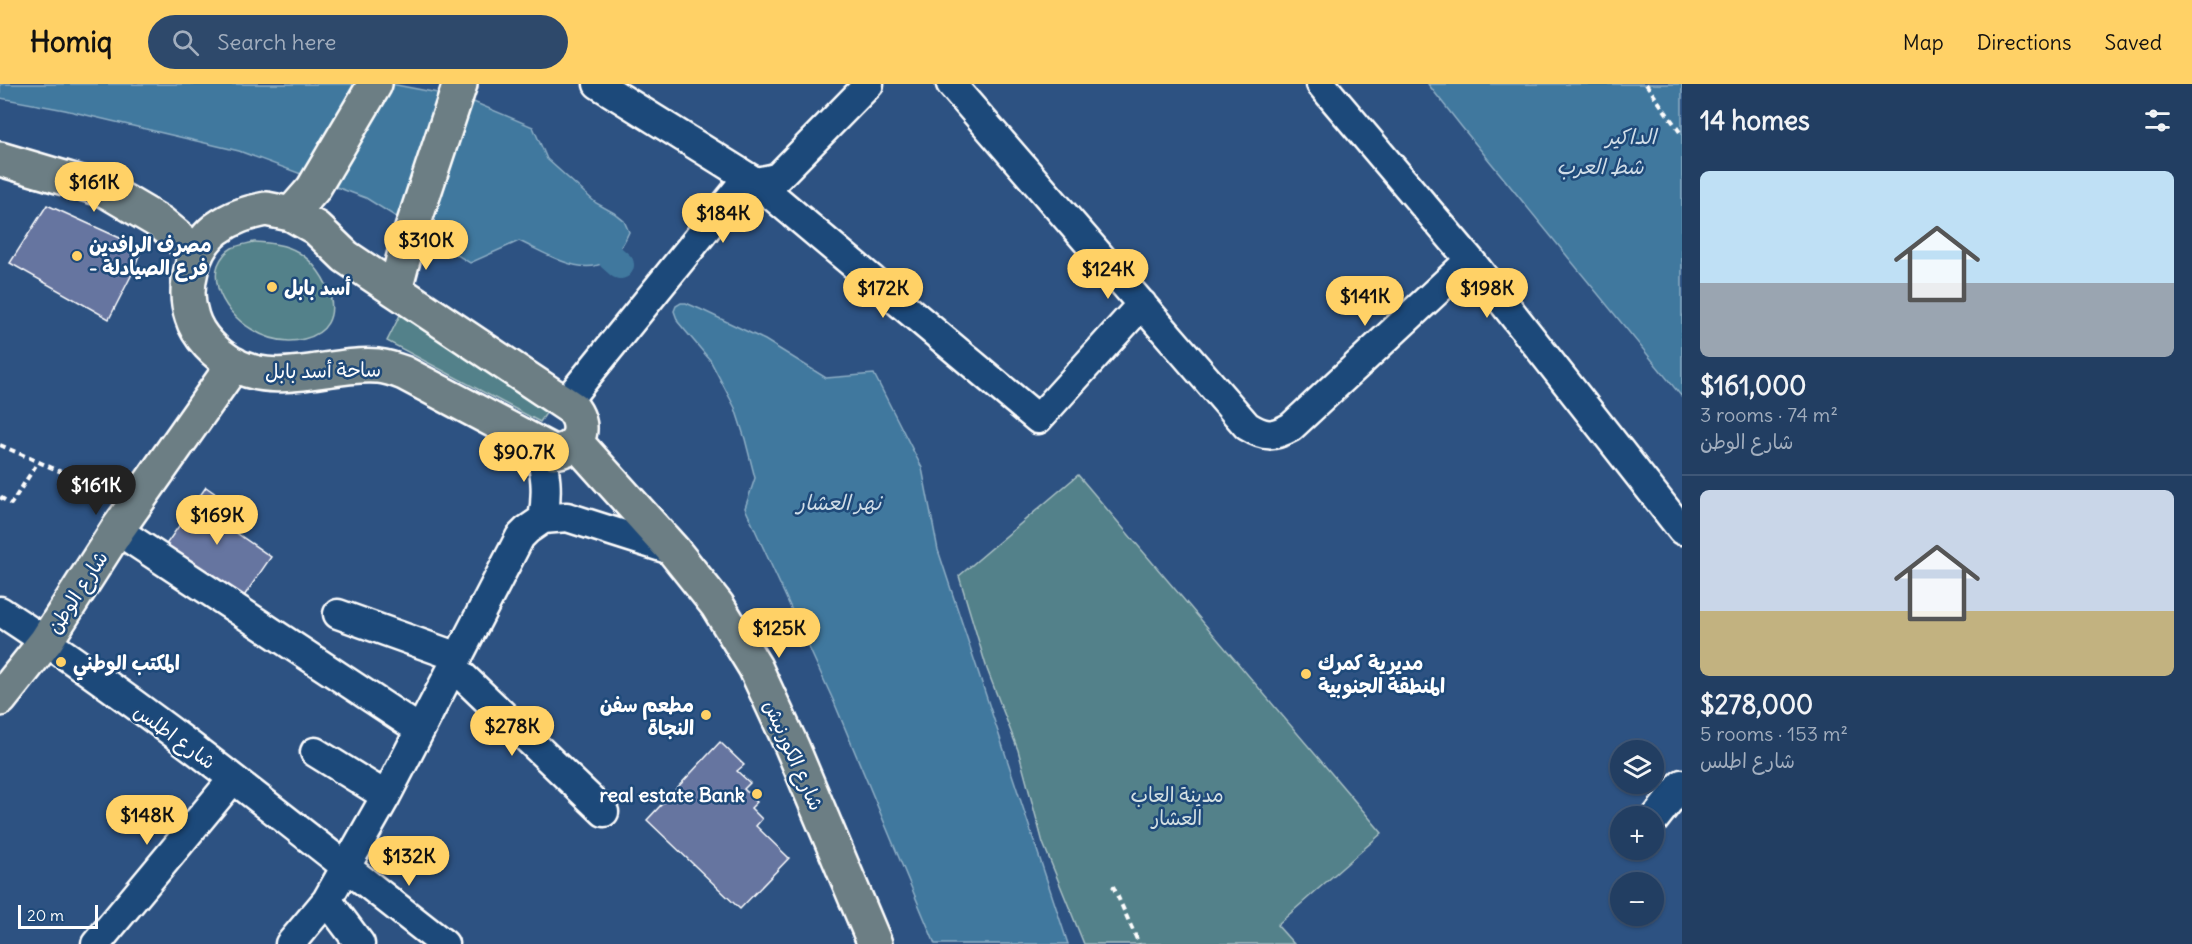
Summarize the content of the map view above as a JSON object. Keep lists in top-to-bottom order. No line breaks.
{"streets":{"main road":["ساحة أسد بابل","شارع الوطن","شارع الكورنيش"],"street":["شارع اطلس"]},"crossings":[["ساحة أسد بابل","شارع الوطن"],["ساحة أسد بابل","شارع الكورنيش"],["شارع الوطن","شارع اطلس"]],"water":["الداكير","شط العرب","نهر العشار"],"parks":["مدينة العاب العشار"],"places":["مصرف الرافدين - فرع الصيادلة","أسد بابل","المكتب الوطني","مديرية كمرك المنطقة الجنوبية","مطعم سفن النجاة","real estate Bank"],"scale_bar":"20 m","page":{"header":"Homiq","search":"Search here","nav":["Map","Directions","Saved"],"heading":"14 homes","list":[{"name":"$161,000","note":"3 rooms · 74 m² · شارع الوطن"},{"name":"$278,000","note":"5 rooms · 153 m² · شارع اطلس"}],"price":["$161K","$184K","$310K","$124K","$172K","$198K","$141K","$90.7K","$161K","$169K","$125K","$278K","$148K","$132K"],"map_buttons":["+","−"],"scale":"20 m"}}
